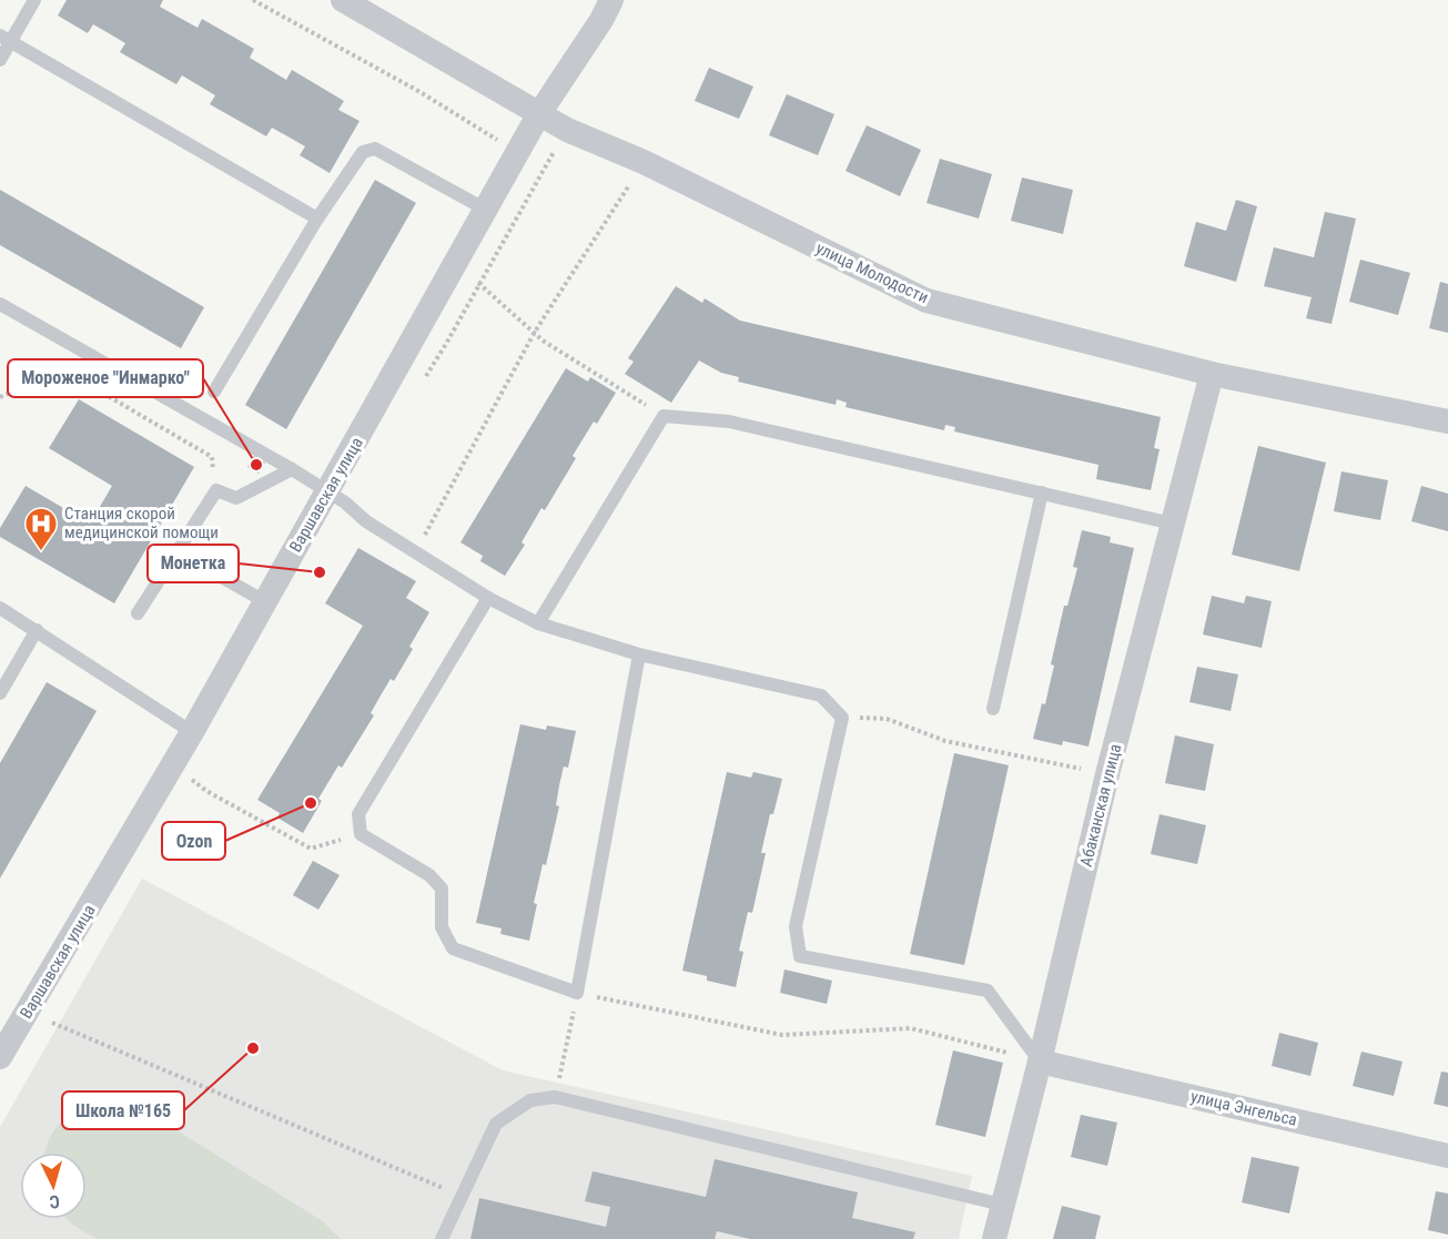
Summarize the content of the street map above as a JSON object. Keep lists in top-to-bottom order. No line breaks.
{"streets":{"street":["улица Молодости","Варшавская улица","Абаканская улица","улица Энгельса"]},"crossings":[["улица Молодости","Варшавская улица"],["улица Молодости","Абаканская улица"],["Абаканская улица","улица Энгельса"]],"places":{"other":["Мороженое \"Инмарко\"","Монетка","Ozon","Школа №165"],"hospital":["Станция скорой медицинской помощи"]},"north":"bottom"}
